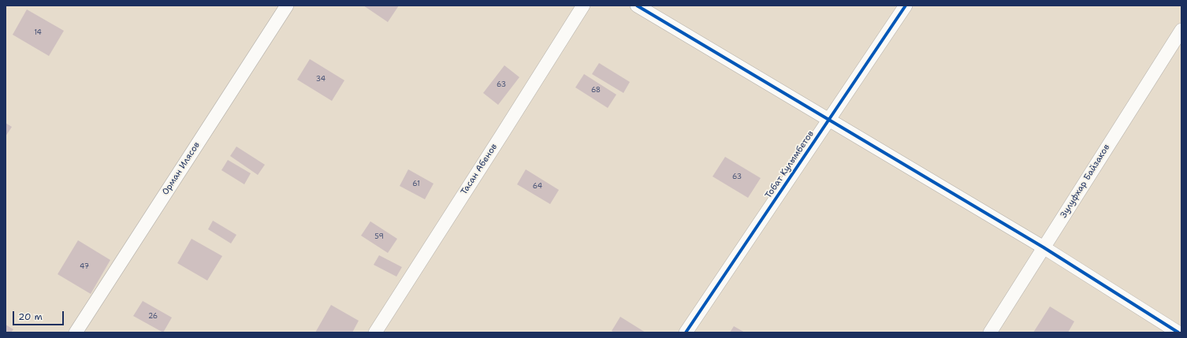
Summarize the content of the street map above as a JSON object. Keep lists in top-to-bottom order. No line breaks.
{"streets":{"street":["Тобат Кулымбетов","Орман Илясов","Тасан Абенов","Зулуфхар Байзаков"]},"house_numbers":["14","34","63","68","63","61","64","59","47","26"],"scale_bar":"20 m"}
